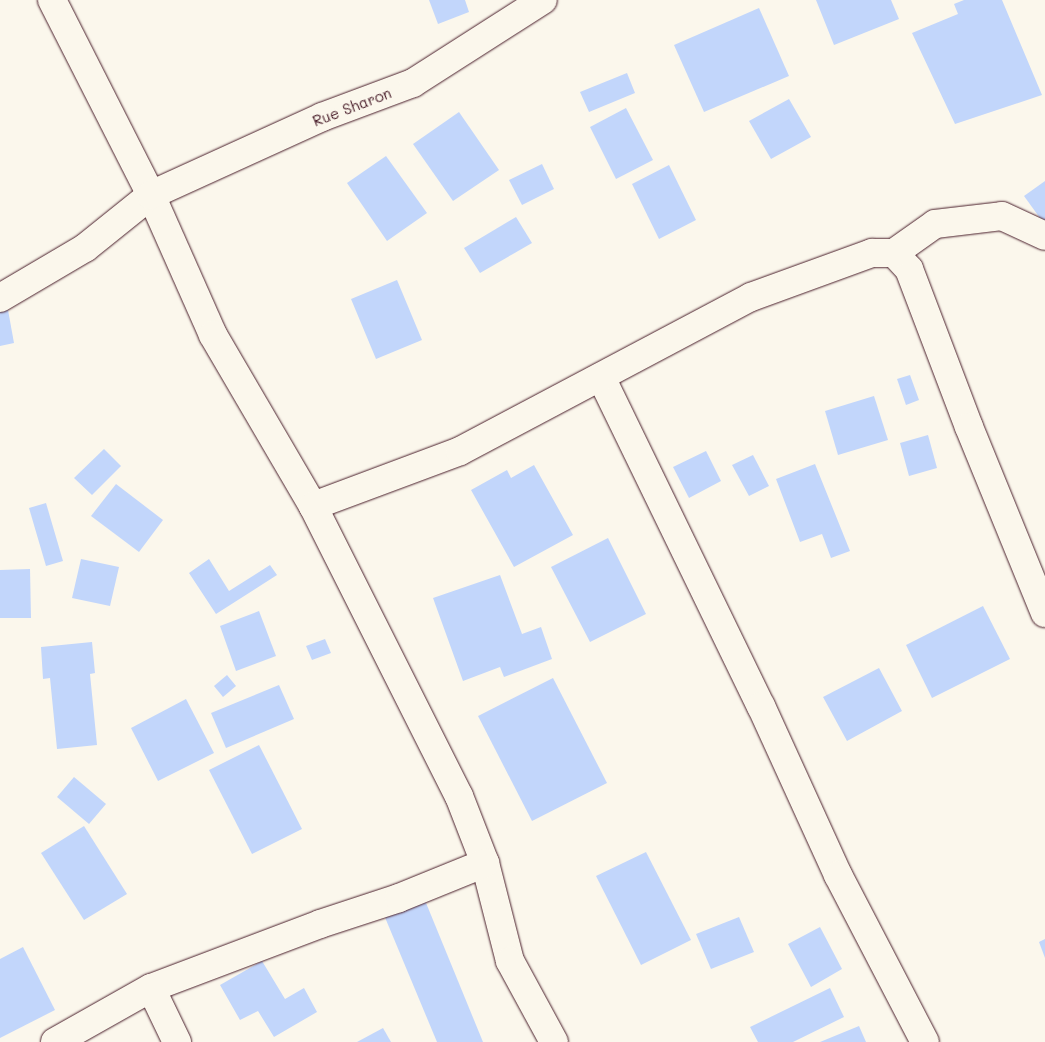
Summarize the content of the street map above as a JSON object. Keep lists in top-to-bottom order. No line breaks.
{"streets":{"street":["Rue Sharon"]}}
